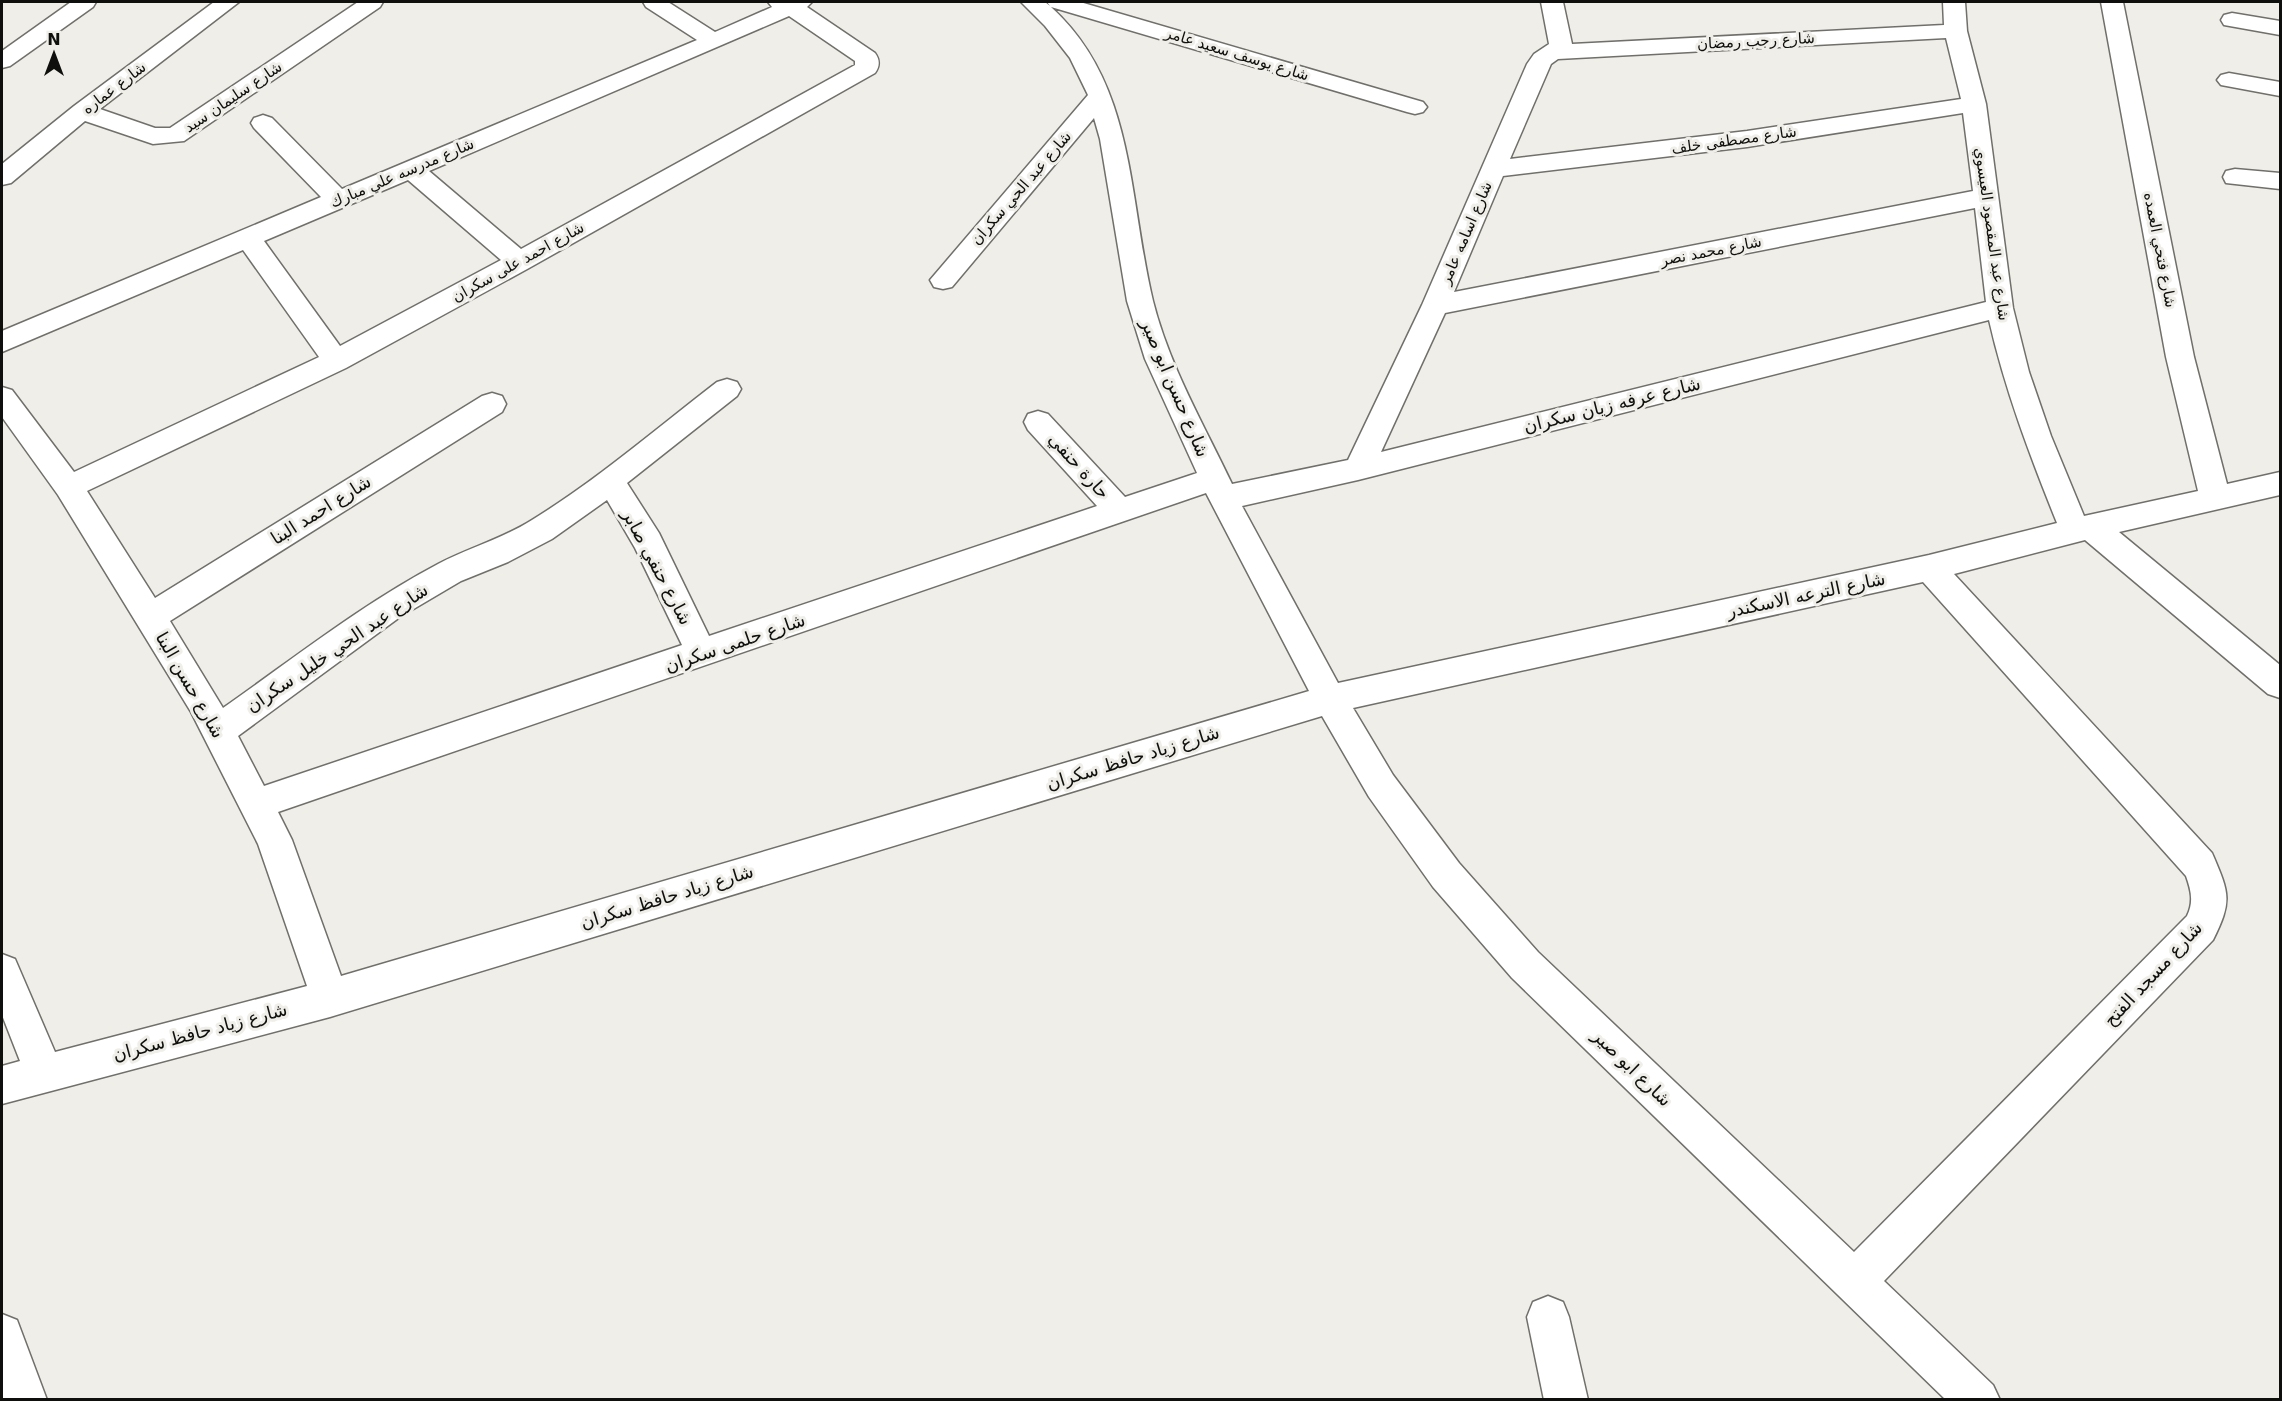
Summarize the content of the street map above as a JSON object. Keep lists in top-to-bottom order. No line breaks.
{"streets":{"street":["شارع رجب رمضان","شارع يوسف سعيد عامر","شارع عماره","شارع سليمان سيد","شارع مصطفى خلف","شارع مدرسه علي مبارك","شارع عبد الحي سكران","شارع اسامه عامر","شارع عبد المقصود العيسوي","شارع فتحي العمده","شارع محمد نصر","شارع احمد على سكران","شارع حسن ابو صير","شارع عرفه زيان سكران","حارة حنفي","شارع احمد البنا","شارع حنفي صابر","شارع الترعه الاسكندر","شارع حلمى سكران","شارع عبد الحي خليل سكران","شارع حسن البنا","شارع زياد حافظ سكران","شارع مسجد الفتح","شارع ابو صير"]},"crossings":[["شارع رجب رمضان","شارع اسامه عامر"],["شارع رجب رمضان","شارع عبد المقصود العيسوي"],["شارع عماره","شارع سليمان سيد"],["شارع مصطفى خلف","شارع اسامه عامر"],["شارع مصطفى خلف","شارع عبد المقصود العيسوي"],["شارع مدرسه علي مبارك","شارع احمد على سكران"],["شارع عبد الحي سكران","شارع حسن ابو صير"],["شارع اسامه عامر","شارع محمد نصر"],["شارع اسامه عامر","شارع عرفه زيان سكران"],["شارع عبد المقصود العيسوي","شارع محمد نصر"],["شارع عبد المقصود العيسوي","شارع عرفه زيان سكران"],["شارع عبد المقصود العيسوي","شارع الترعه الاسكندر"],["شارع فتحي العمده","شارع الترعه الاسكندر"],["شارع احمد على سكران","شارع حسن البنا"],["شارع حسن ابو صير","شارع عرفه زيان سكران"],["شارع حسن ابو صير","شارع الترعه الاسكندر"],["شارع حسن ابو صير","شارع حلمى سكران"],["شارع حسن ابو صير","شارع زياد حافظ سكران"],["شارع حسن ابو صير","شارع ابو صير"],["شارع عرفه زيان سكران","شارع حلمى سكران"],["حارة حنفي","شارع حلمى سكران"],["شارع احمد البنا","شارع حسن البنا"],["شارع حنفي صابر","شارع حلمى سكران"],["شارع حنفي صابر","شارع عبد الحي خليل سكران"],["شارع الترعه الاسكندر","شارع زياد حافظ سكران"],["شارع الترعه الاسكندر","شارع مسجد الفتح"],["شارع الترعه الاسكندر","شارع ابو صير"],["شارع حلمى سكران","شارع حسن البنا"],["شارع عبد الحي خليل سكران","شارع حسن البنا"],["شارع حسن البنا","شارع زياد حافظ سكران"],["شارع زياد حافظ سكران","شارع ابو صير"],["شارع مسجد الفتح","شارع ابو صير"]],"north":"top"}
